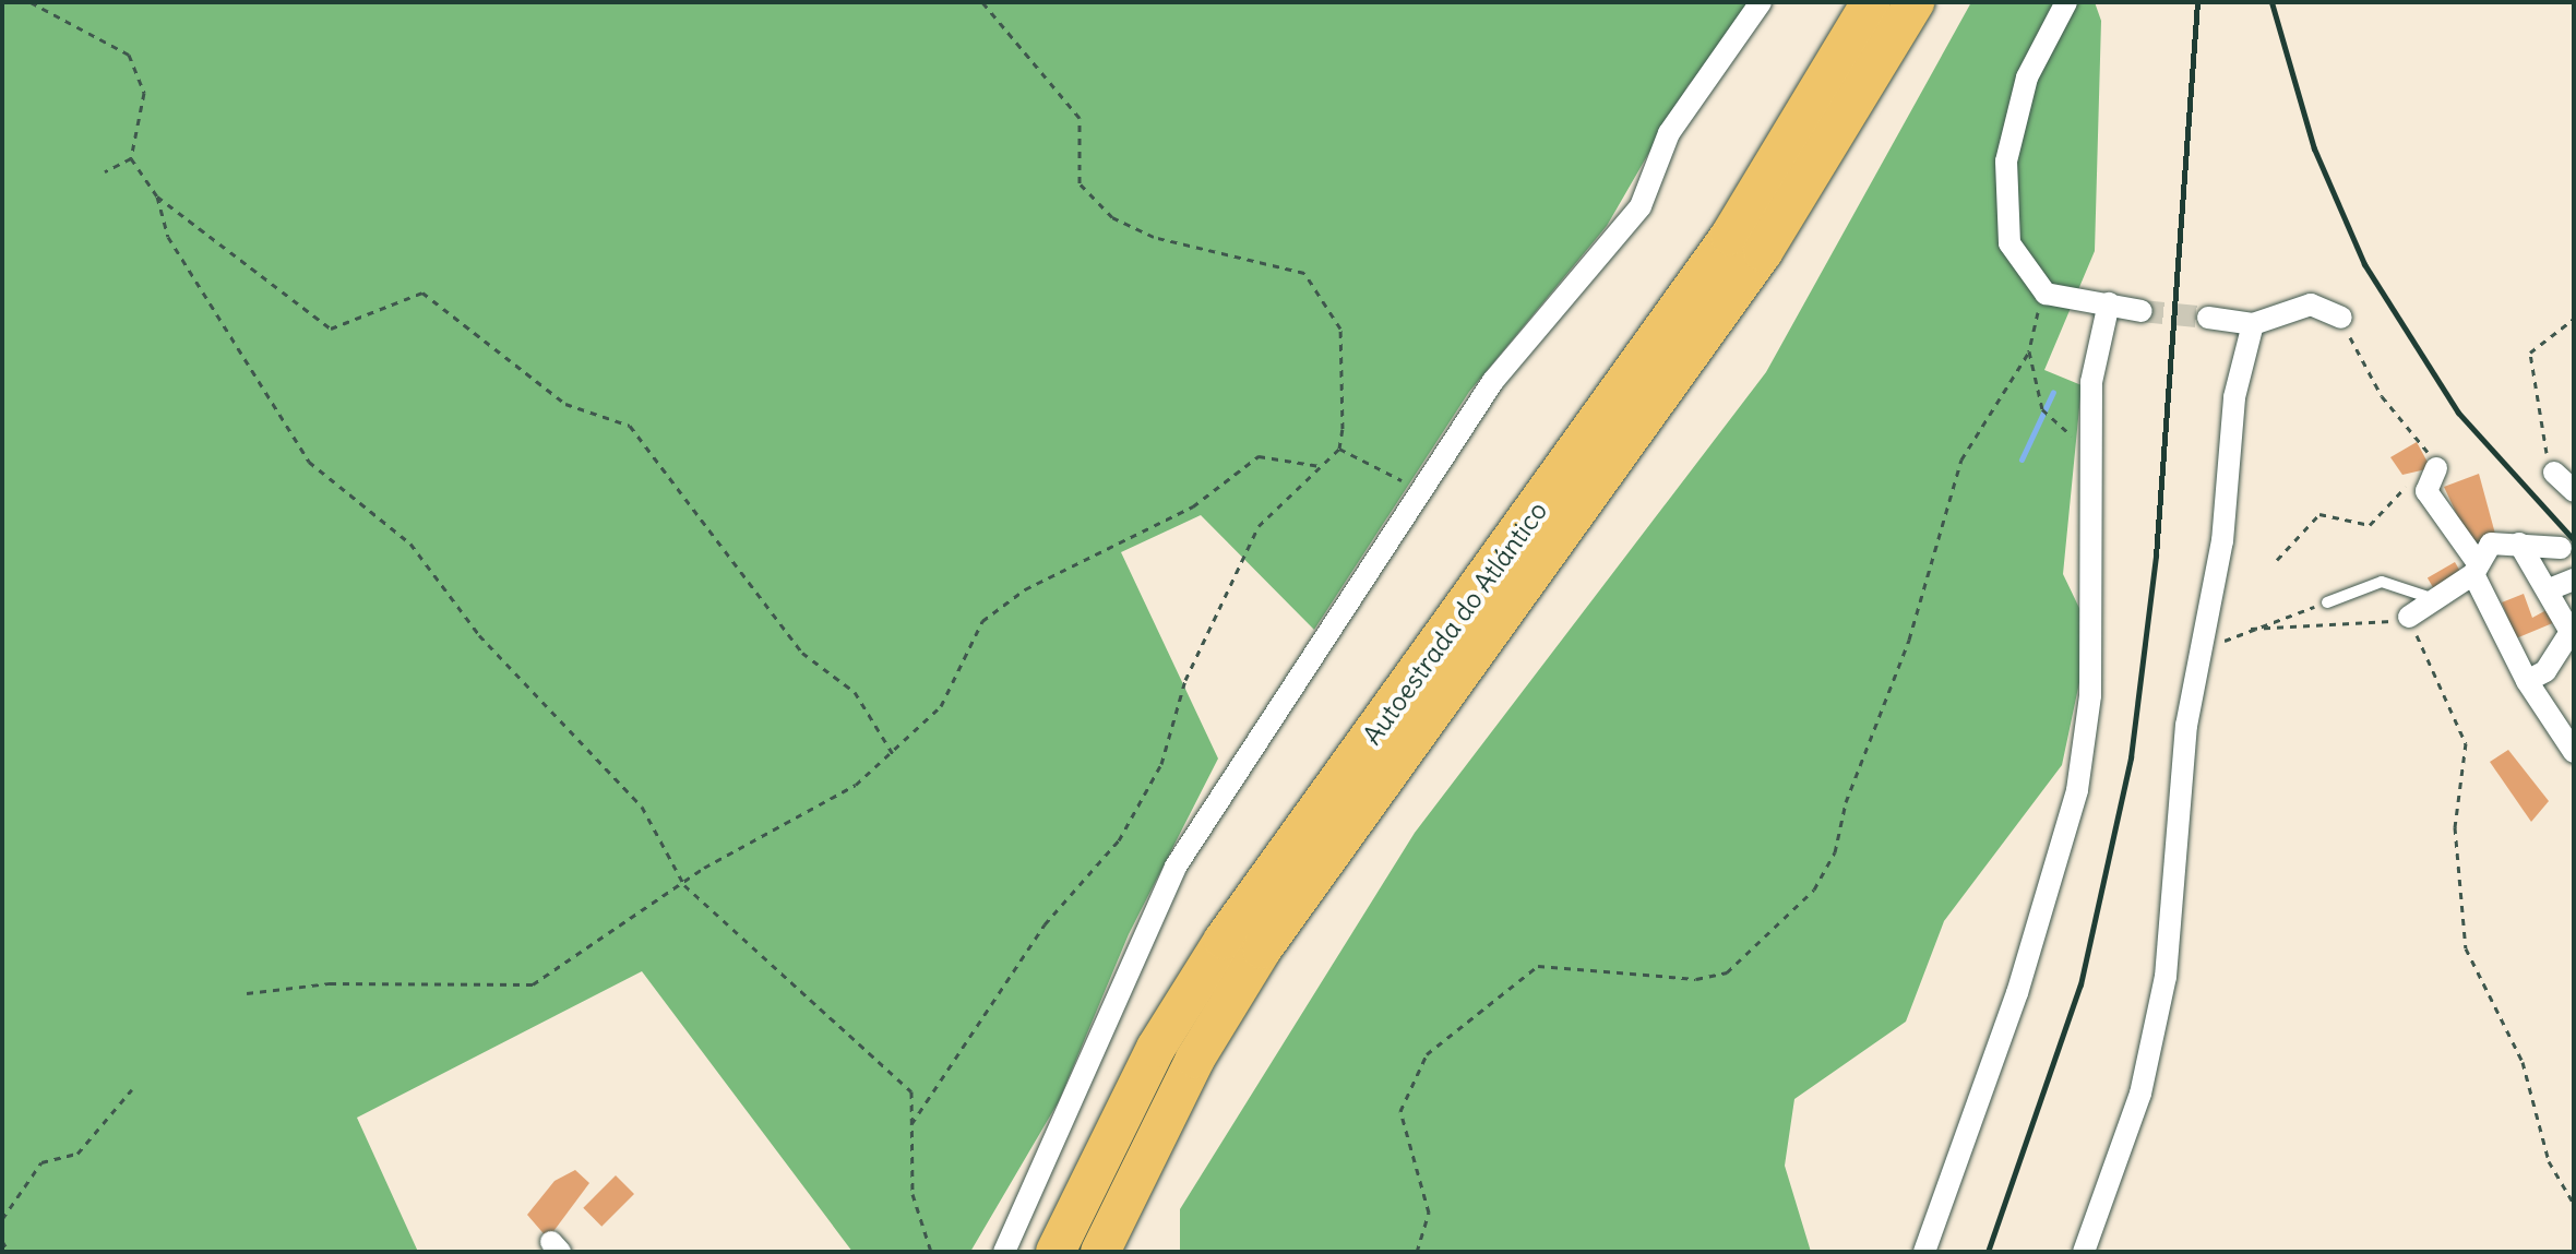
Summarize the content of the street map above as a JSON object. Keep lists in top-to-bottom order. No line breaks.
{"streets":{"highway":["Autoestrada do Atlántico"]}}
